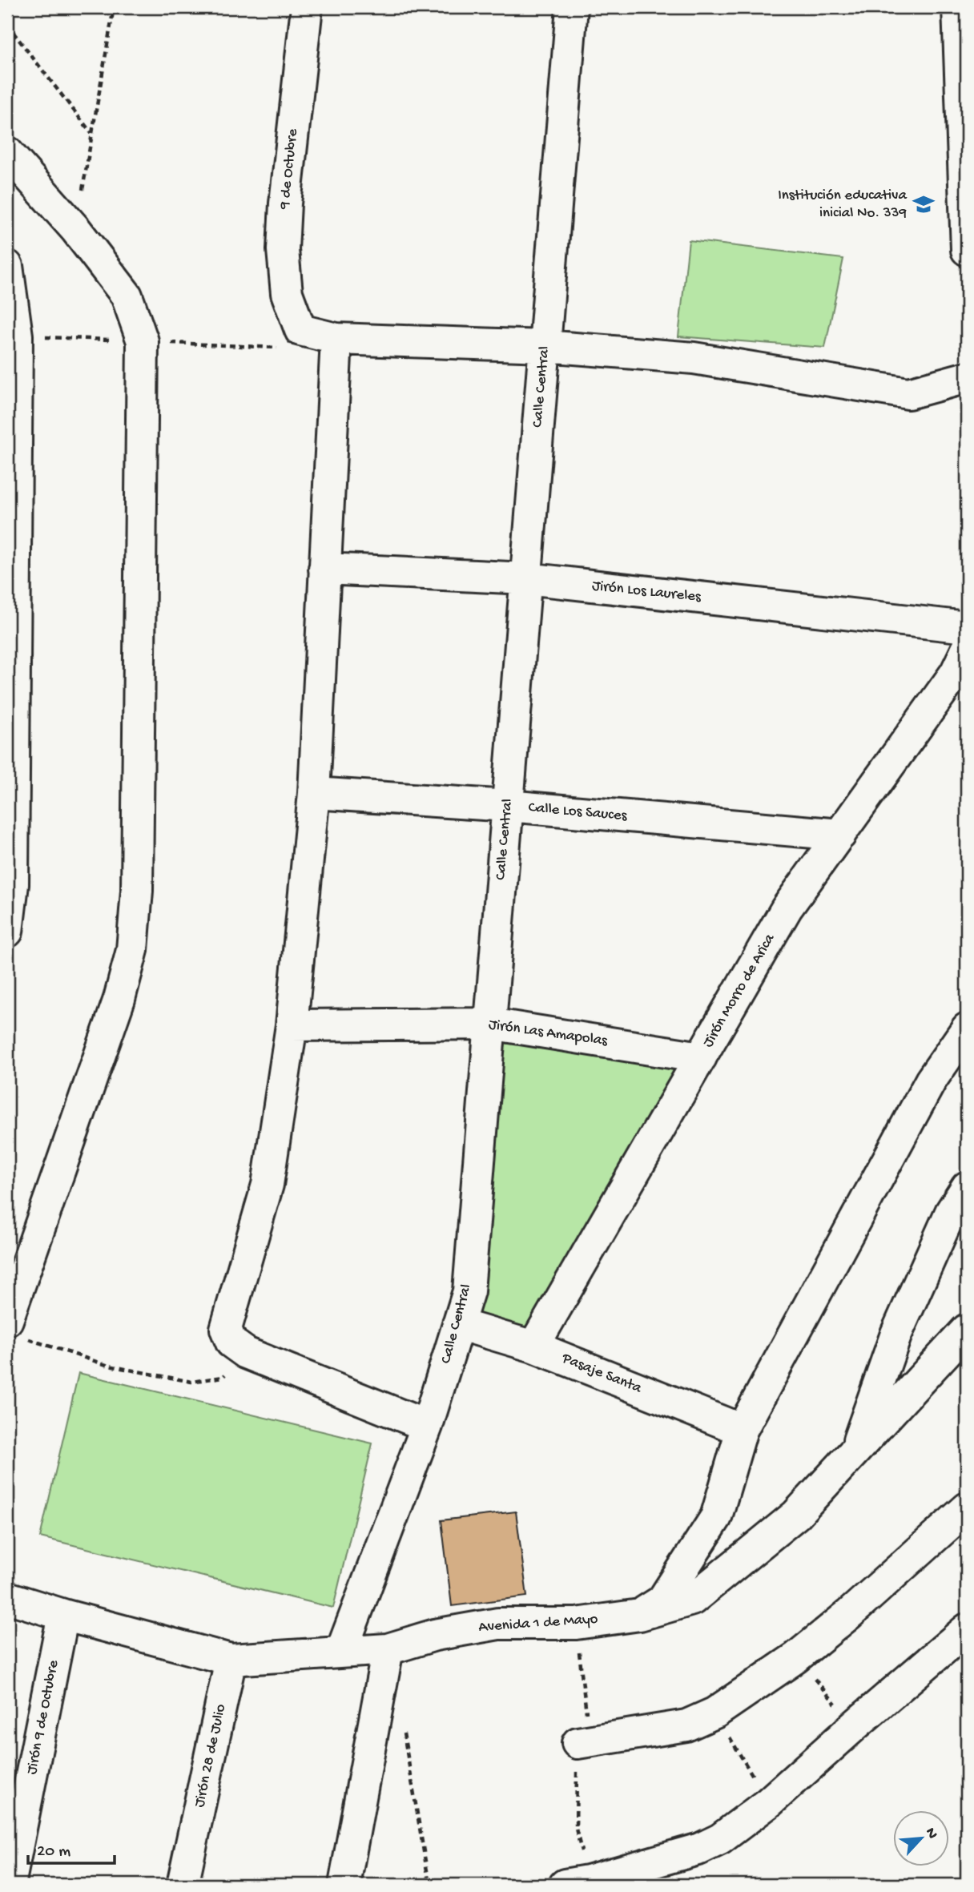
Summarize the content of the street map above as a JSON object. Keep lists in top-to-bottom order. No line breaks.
{"streets":{"street":["9 de Octubre","Calle Central","Jirón Los Laureles","Calle Los Sauces","Jirón Morro de Arica","Jirón Las Amapolas","Pasaje Santa","Avenida 1 de Mayo","Jirón 9 de Octubre","Jirón 28 de Julio"]},"crossings":[["Calle Central","Jirón Los Laureles"],["Calle Central","Calle Los Sauces"],["Calle Central","Jirón Las Amapolas"],["Calle Central","Pasaje Santa"],["Calle Central","Avenida 1 de Mayo"],["Calle Los Sauces","Jirón Morro de Arica"],["Jirón Morro de Arica","Jirón Las Amapolas"],["Jirón Morro de Arica","Pasaje Santa"],["Avenida 1 de Mayo","Jirón 9 de Octubre"],["Avenida 1 de Mayo","Jirón 28 de Julio"]],"places":{"school or university":["Institución educativa inicial No. 339"]},"scale_bar":"20 m","north":"top right"}
